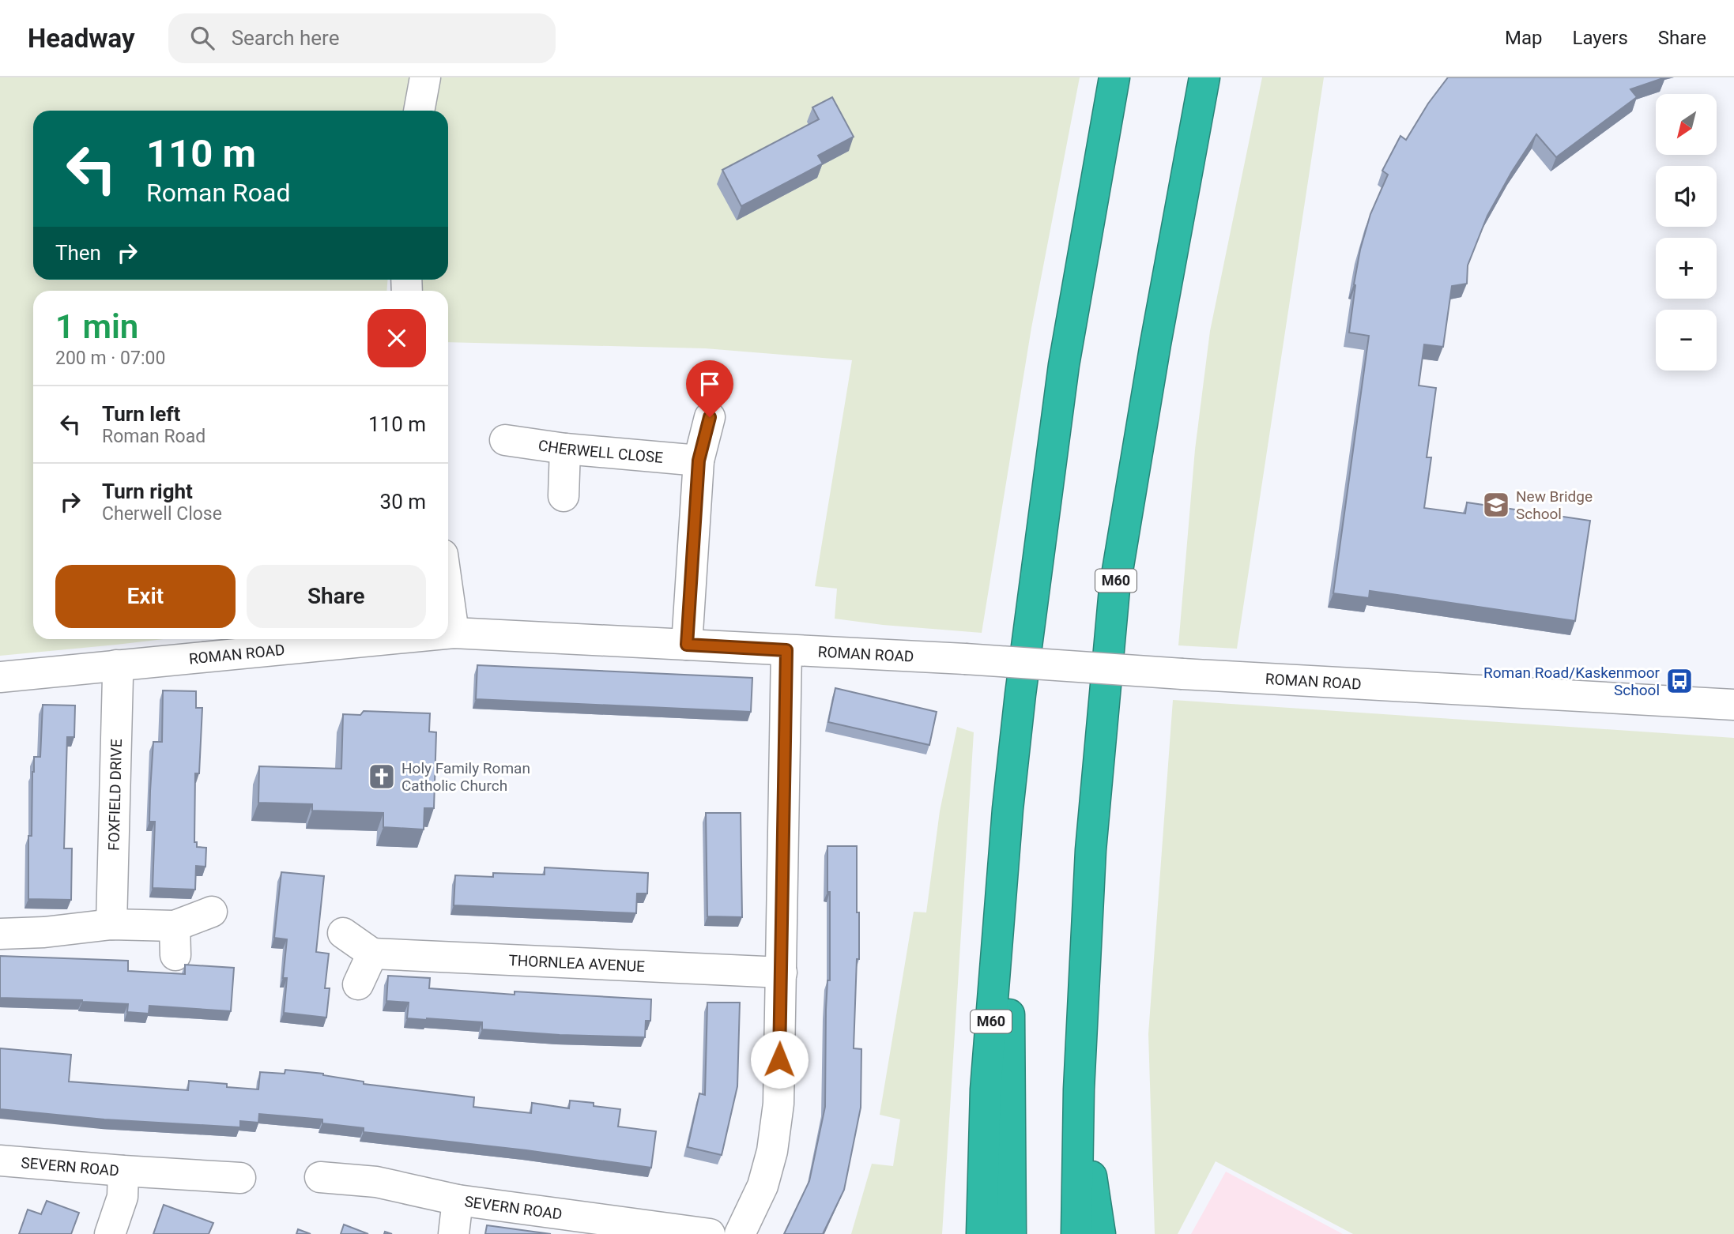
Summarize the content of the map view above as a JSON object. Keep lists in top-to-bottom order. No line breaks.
{"streets":{"highway":["M60"],"street":["CHERWELL CLOSE","ROMAN ROAD","FOXFIELD DRIVE","THORNLEA AVENUE","SEVERN ROAD"]},"crossings":[["ROMAN ROAD","FOXFIELD DRIVE"]],"places":{"school or university":["New Bridge School"],"bus stop":["Roman Road/Kaskenmoor School"],"church":["Holy Family Roman Catholic Church"]},"north":"bottom left","page":{"header":"Headway","search":"Search here","nav":["Map","Layers","Share"],"map_buttons":["+","−"],"turn":["110 m","Roman Road"],"then":"Then","heading":["1 min","200 m · 07:00"],"list":[{"name":"Turn left","note":"Roman Road","value":"110 m"},{"name":"Turn right","note":"Cherwell Close","value":"30 m"}],"buttons":["Exit","Share"]}}
